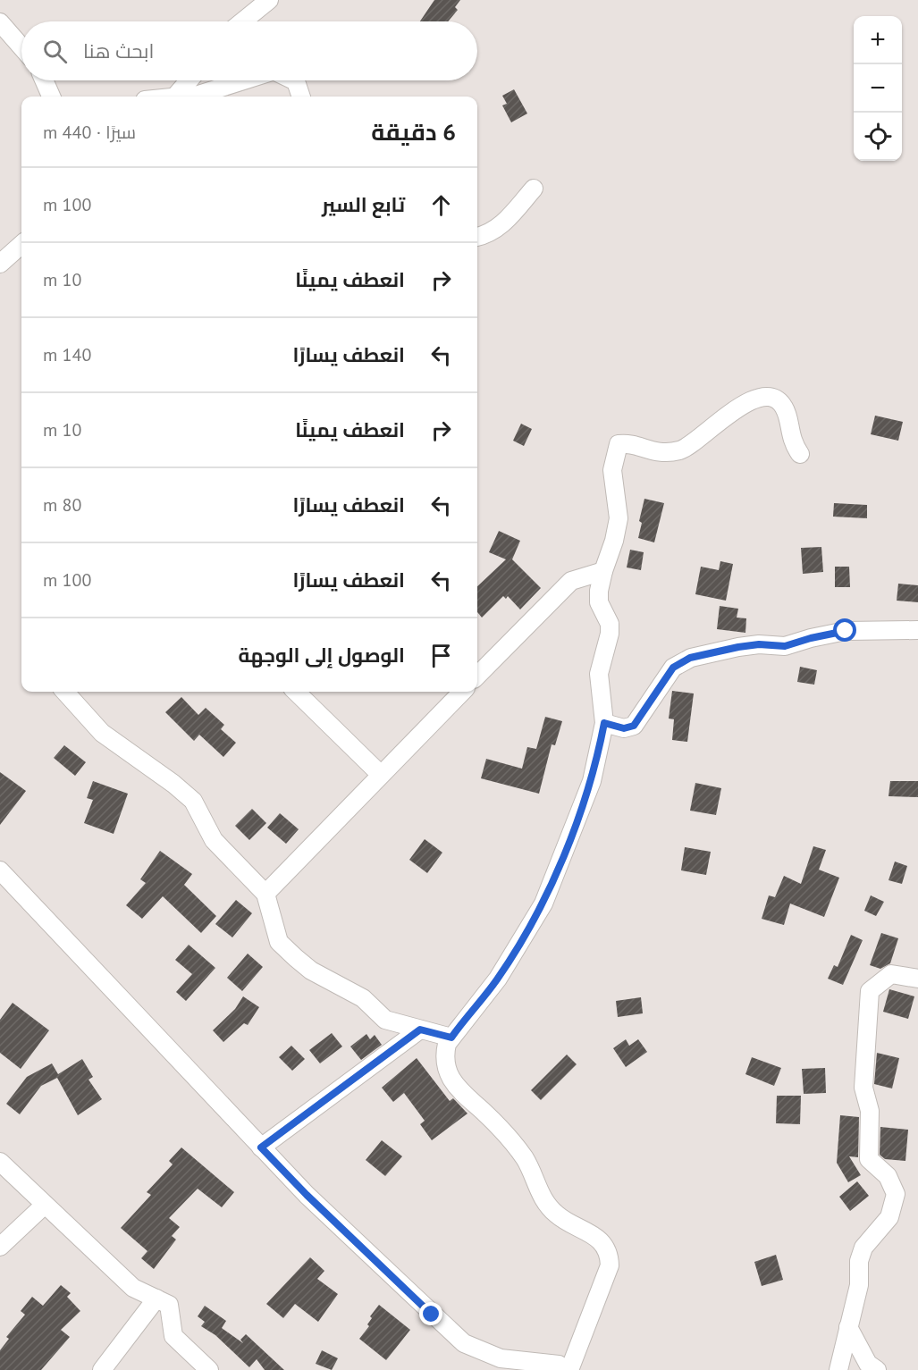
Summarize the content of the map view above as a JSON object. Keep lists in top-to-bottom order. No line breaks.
{"page":{"map_buttons":["+","−"],"search":"ابحث هنا","heading":["6 دقيقة","سيرًا · 440 m"],"list":[["تابع السير","100 m"],["انعطف يمينًا","10 m"],["انعطف يسارًا","140 m"],["انعطف يمينًا","10 m"],["انعطف يسارًا","80 m"],["انعطف يسارًا","100 m"],"الوصول إلى الوجهة"]}}
